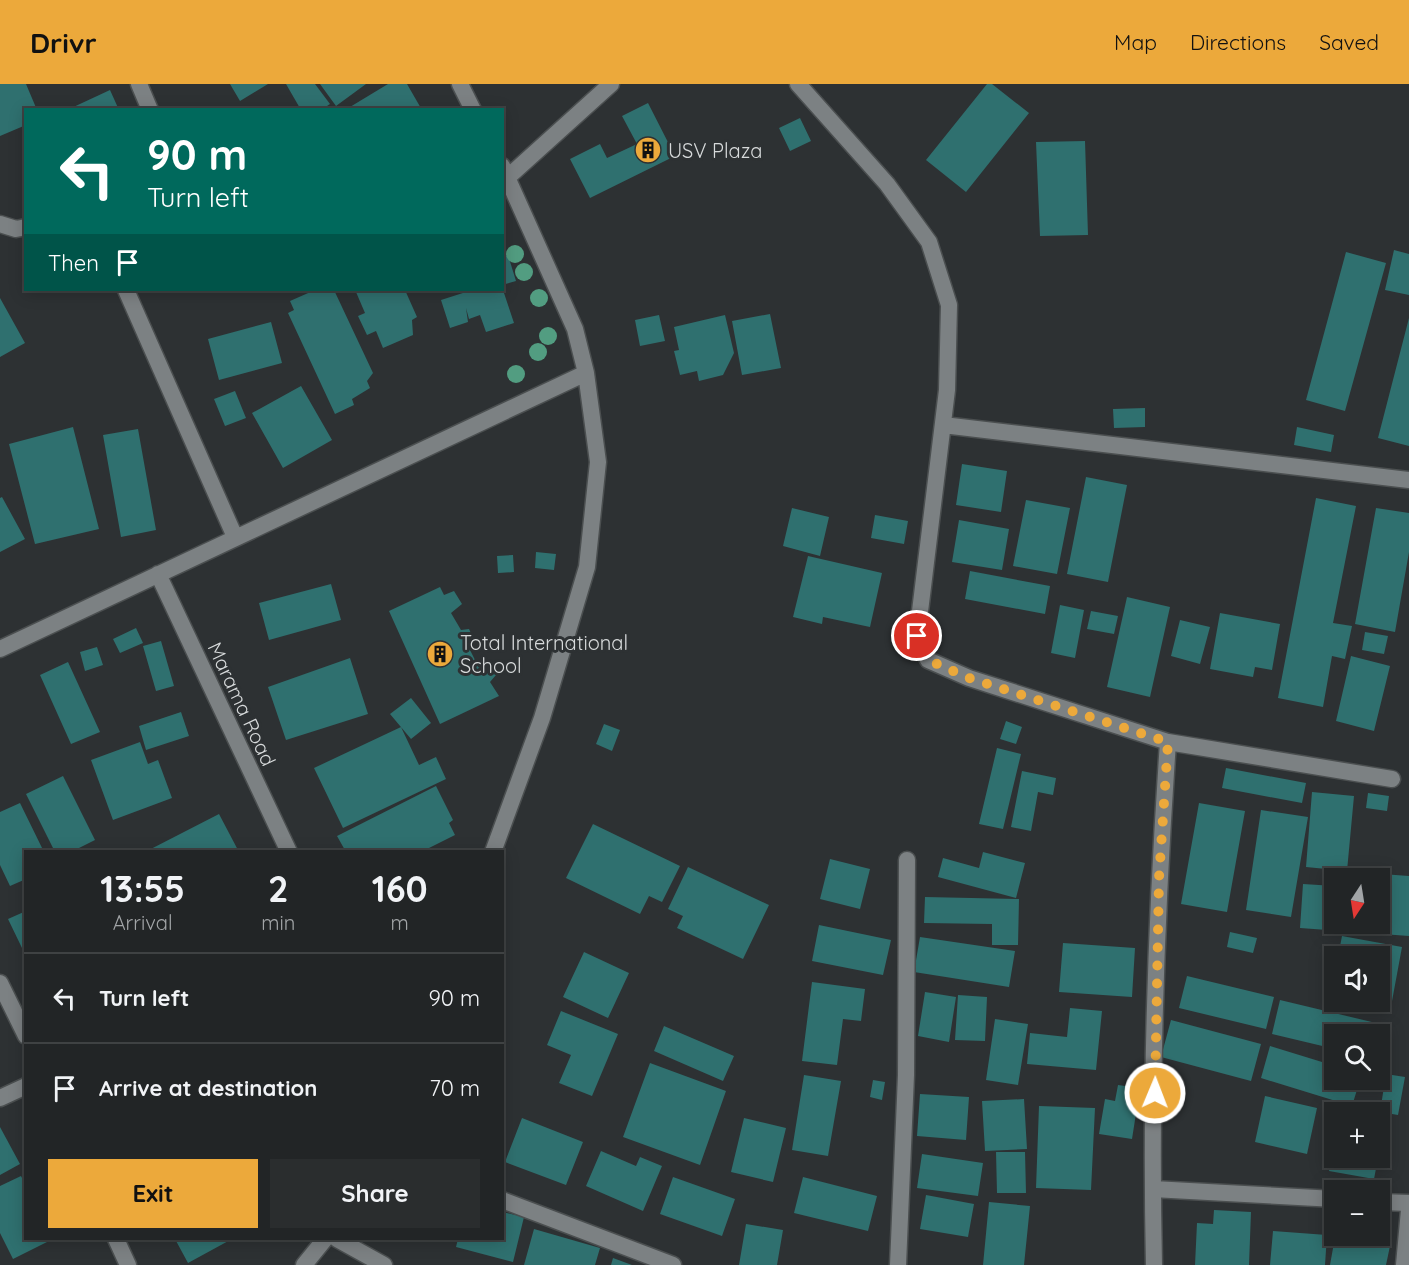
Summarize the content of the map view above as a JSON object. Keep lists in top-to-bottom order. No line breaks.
{"streets":{"street":["Marama Road"]},"places":{"building":["USV Plaza","Total International School"]},"north":"bottom","page":{"header":"Drivr","nav":["Map","Directions","Saved"],"turn":["90 m","Turn left"],"then":"Then","eta":["13:55","Arrival","2","min","160","m"],"map_buttons":["+","−"],"list":[{"name":"Turn left","value":"90 m"},{"name":"Arrive at destination","value":"70 m"}],"buttons":["Exit","Share"]}}
